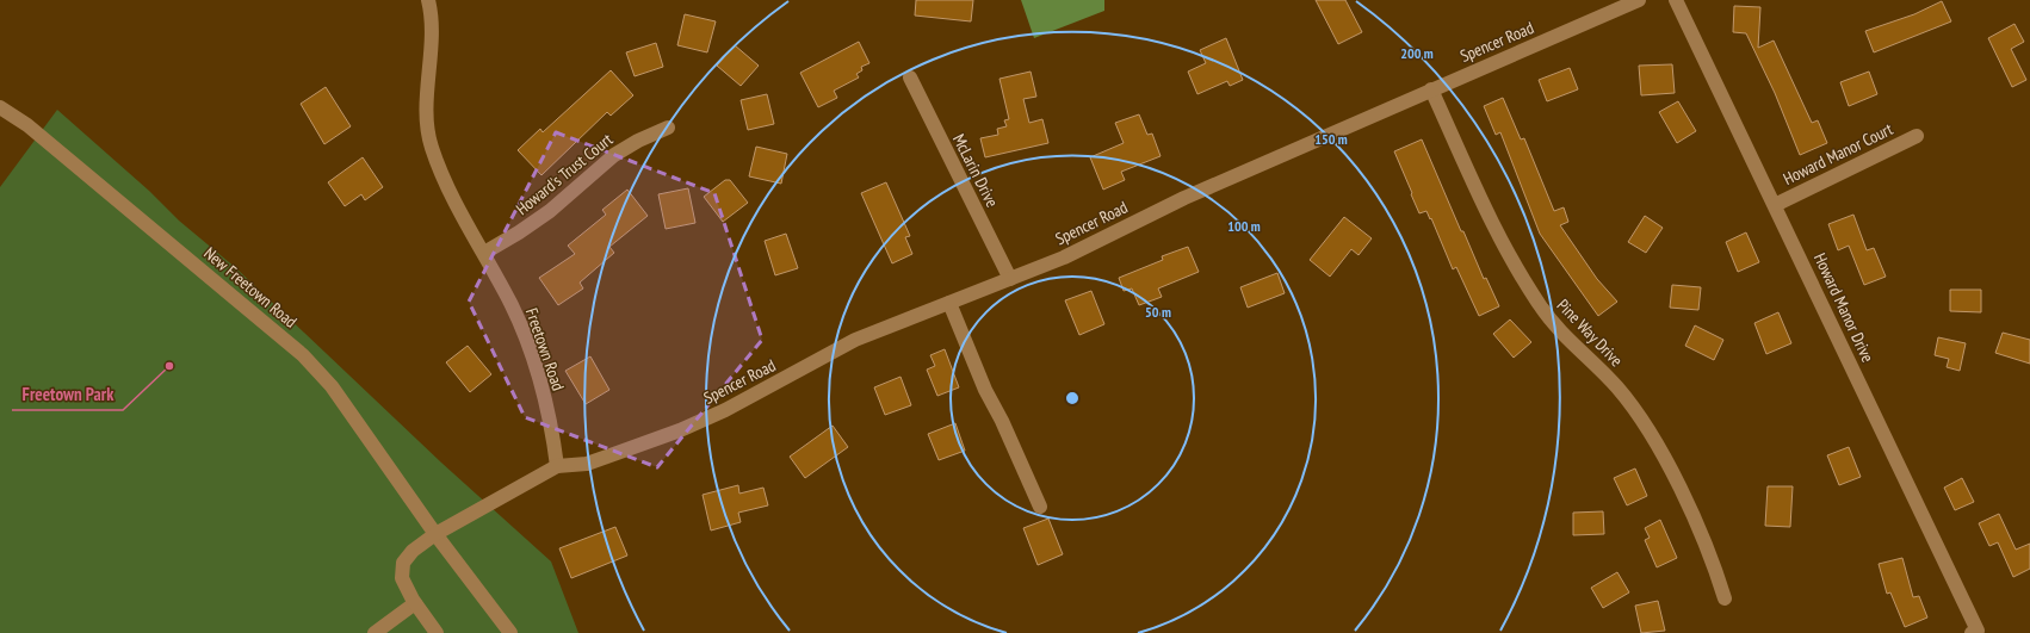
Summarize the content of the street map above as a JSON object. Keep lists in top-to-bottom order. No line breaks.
{"streets":{"street":["Spencer Road","Howard Manor Court","McLarin Drive","Howard's Trust Court","New Freetown Road","Howard Manor Drive","Pine Way Drive","Freetown Road"]},"crossings":[["Spencer Road","McLarin Drive"],["Spencer Road","Pine Way Drive"],["Spencer Road","Freetown Road"],["Howard Manor Court","Howard Manor Drive"],["Howard's Trust Court","Freetown Road"]],"places":["Freetown Park"],"rings":["200 m","150 m","100 m","50 m"]}
